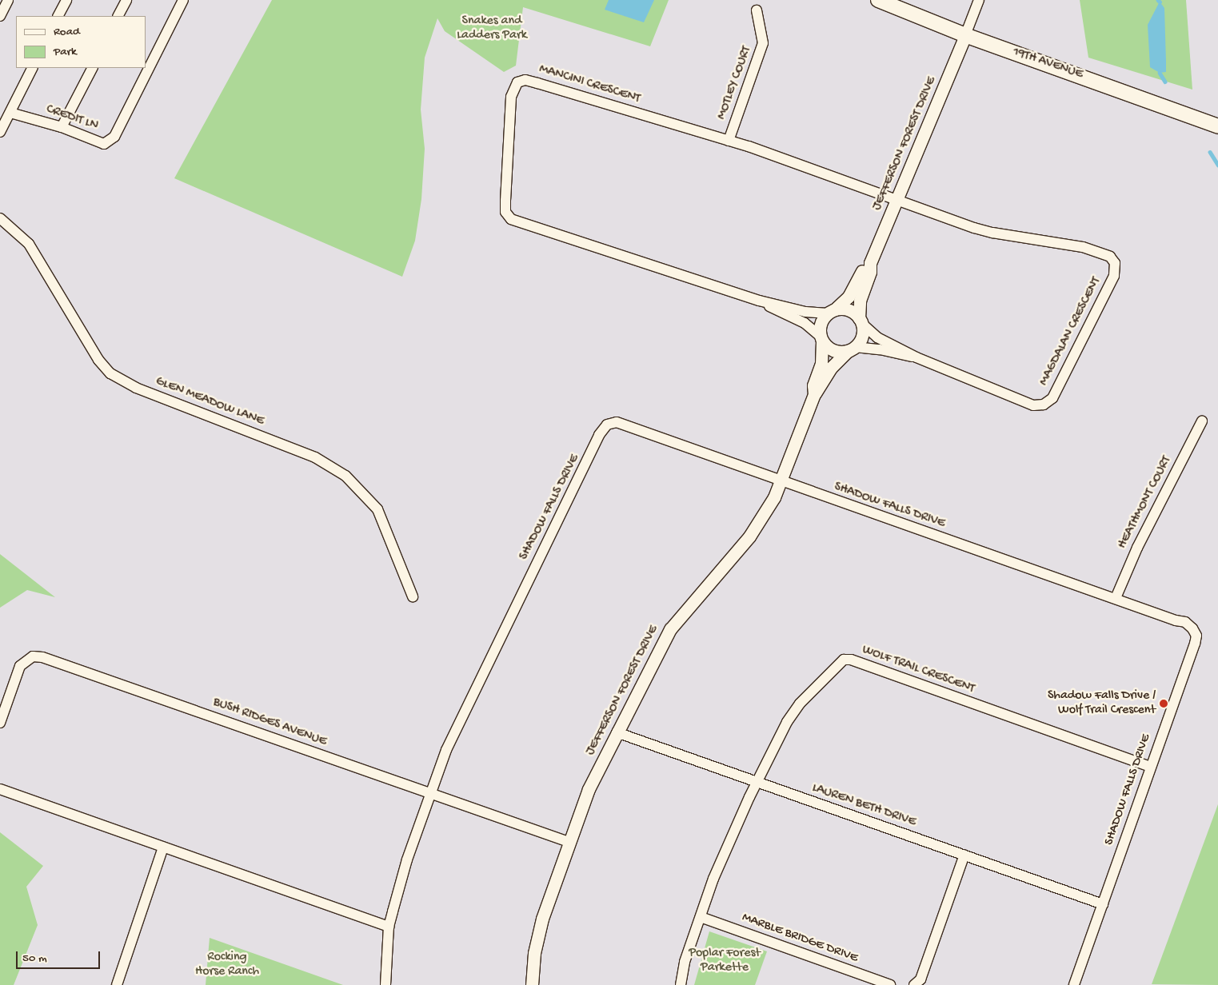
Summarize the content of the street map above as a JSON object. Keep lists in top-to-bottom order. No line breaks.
{"streets":{"main road":["19TH AVENUE"],"street":["MOTLEY COURT","MANCINI CRESCENT","CREDIT LN","JEFFERSON FOREST DRIVE","MAGDALAN CRESCENT","GLEN MEADOW LANE","HEATHMONT COURT","SHADOW FALLS DRIVE","WOLF TRAIL CRESCENT","BUSH RIDGES AVENUE","LAUREN BETH DRIVE","MARBLE BRIDGE DRIVE"]},"crossings":[["19TH AVENUE","JEFFERSON FOREST DRIVE"],["MOTLEY COURT","MANCINI CRESCENT"],["MANCINI CRESCENT","JEFFERSON FOREST DRIVE"],["MANCINI CRESCENT","MAGDALAN CRESCENT"],["JEFFERSON FOREST DRIVE","MAGDALAN CRESCENT"],["JEFFERSON FOREST DRIVE","SHADOW FALLS DRIVE"],["JEFFERSON FOREST DRIVE","BUSH RIDGES AVENUE"],["JEFFERSON FOREST DRIVE","LAUREN BETH DRIVE"],["HEATHMONT COURT","SHADOW FALLS DRIVE"],["SHADOW FALLS DRIVE","WOLF TRAIL CRESCENT"],["SHADOW FALLS DRIVE","BUSH RIDGES AVENUE"],["SHADOW FALLS DRIVE","LAUREN BETH DRIVE"],["WOLF TRAIL CRESCENT","LAUREN BETH DRIVE"],["WOLF TRAIL CRESCENT","MARBLE BRIDGE DRIVE"]],"parks":["Snakes and Ladders Park","Poplar Forest Parkette","Rocking Horse Ranch"],"places":["Shadow Falls Drive / Wolf Trail Crescent"],"legend":["Road","Park"],"scale_bar":"50 m"}
